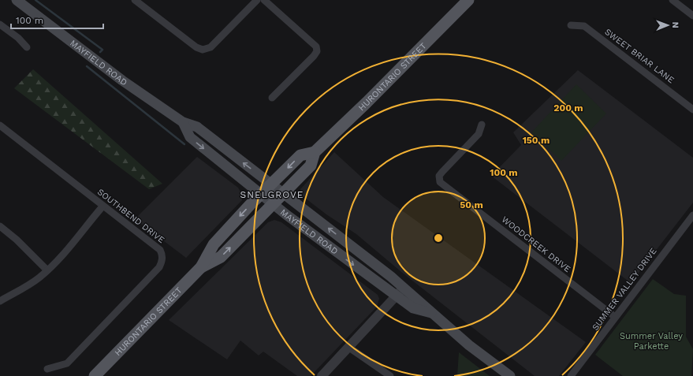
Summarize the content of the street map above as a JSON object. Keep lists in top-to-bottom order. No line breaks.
{"streets":{"main road":["MAYFIELD ROAD","HURONTARIO STREET"],"street":["SWEET BRIAR LANE","SOUTHBEND DRIVE","WOODCREEK DRIVE","SUMMER VALLEY DRIVE"]},"crossings":[["MAYFIELD ROAD","HURONTARIO STREET"],["WOODCREEK DRIVE","SUMMER VALLEY DRIVE"]],"districts":["SNELGROVE"],"parks":["Summer Valley Parkette"],"scale_bar":"100 m","north":"right","rings":["200 m","150 m","100 m","50 m"]}
